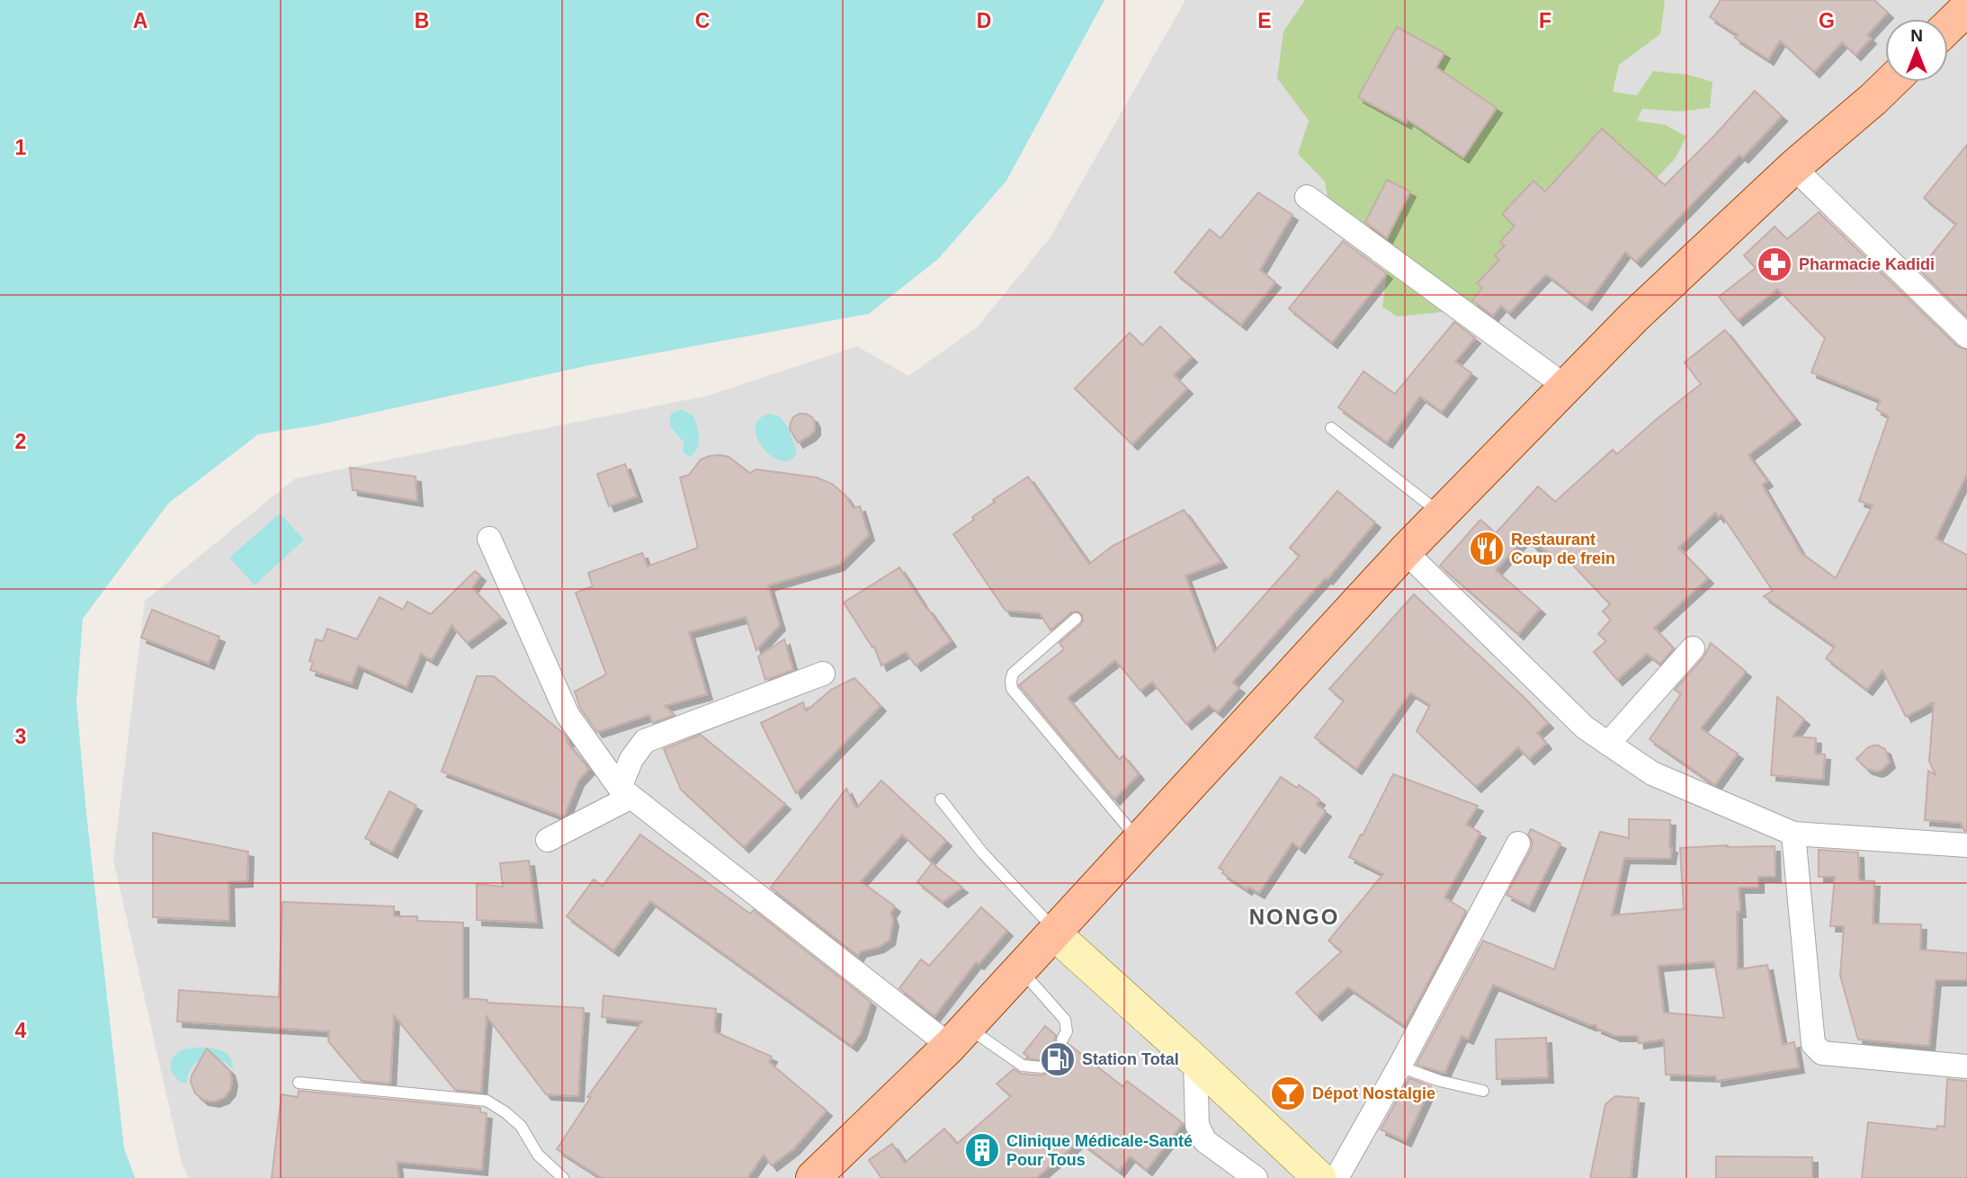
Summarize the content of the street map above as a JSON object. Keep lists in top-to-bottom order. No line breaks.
{"districts":["NONGO"],"places":{"pharmacy":["Pharmacie Kadidi"],"restaurant":["Restaurant Coup de frein"],"fuel station":["Station Total"],"bar":["Dépot Nostalgie"],"building":["Clinique Médicale-Santé Pour Tous"]},"north":"top","grid":{"columns":["A","B","C","D","E","F","G"],"rows":["1","2","3","4"]}}
